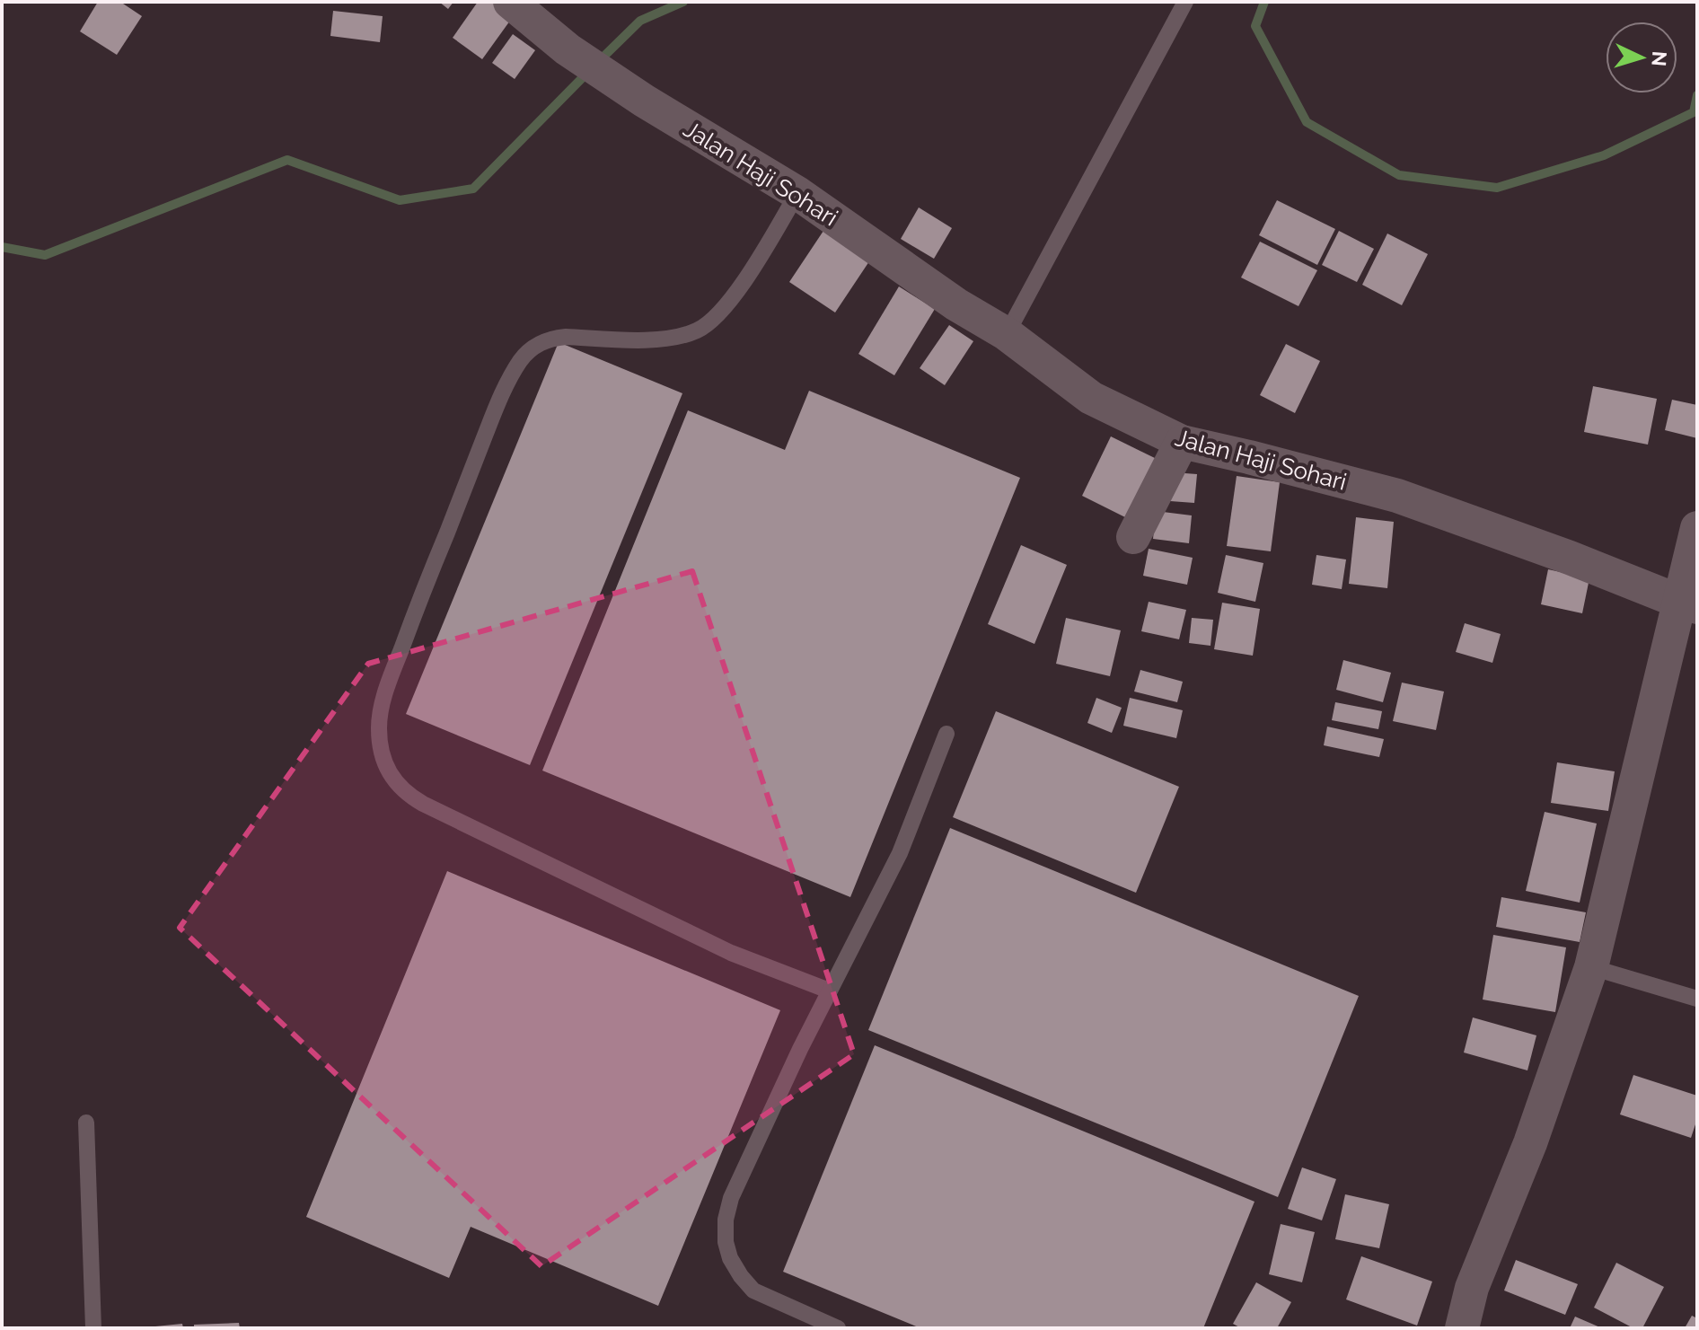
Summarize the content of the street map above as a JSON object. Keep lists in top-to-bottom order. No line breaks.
{"streets":{"street":["Jalan Haji Sohari"]},"north":"right"}
